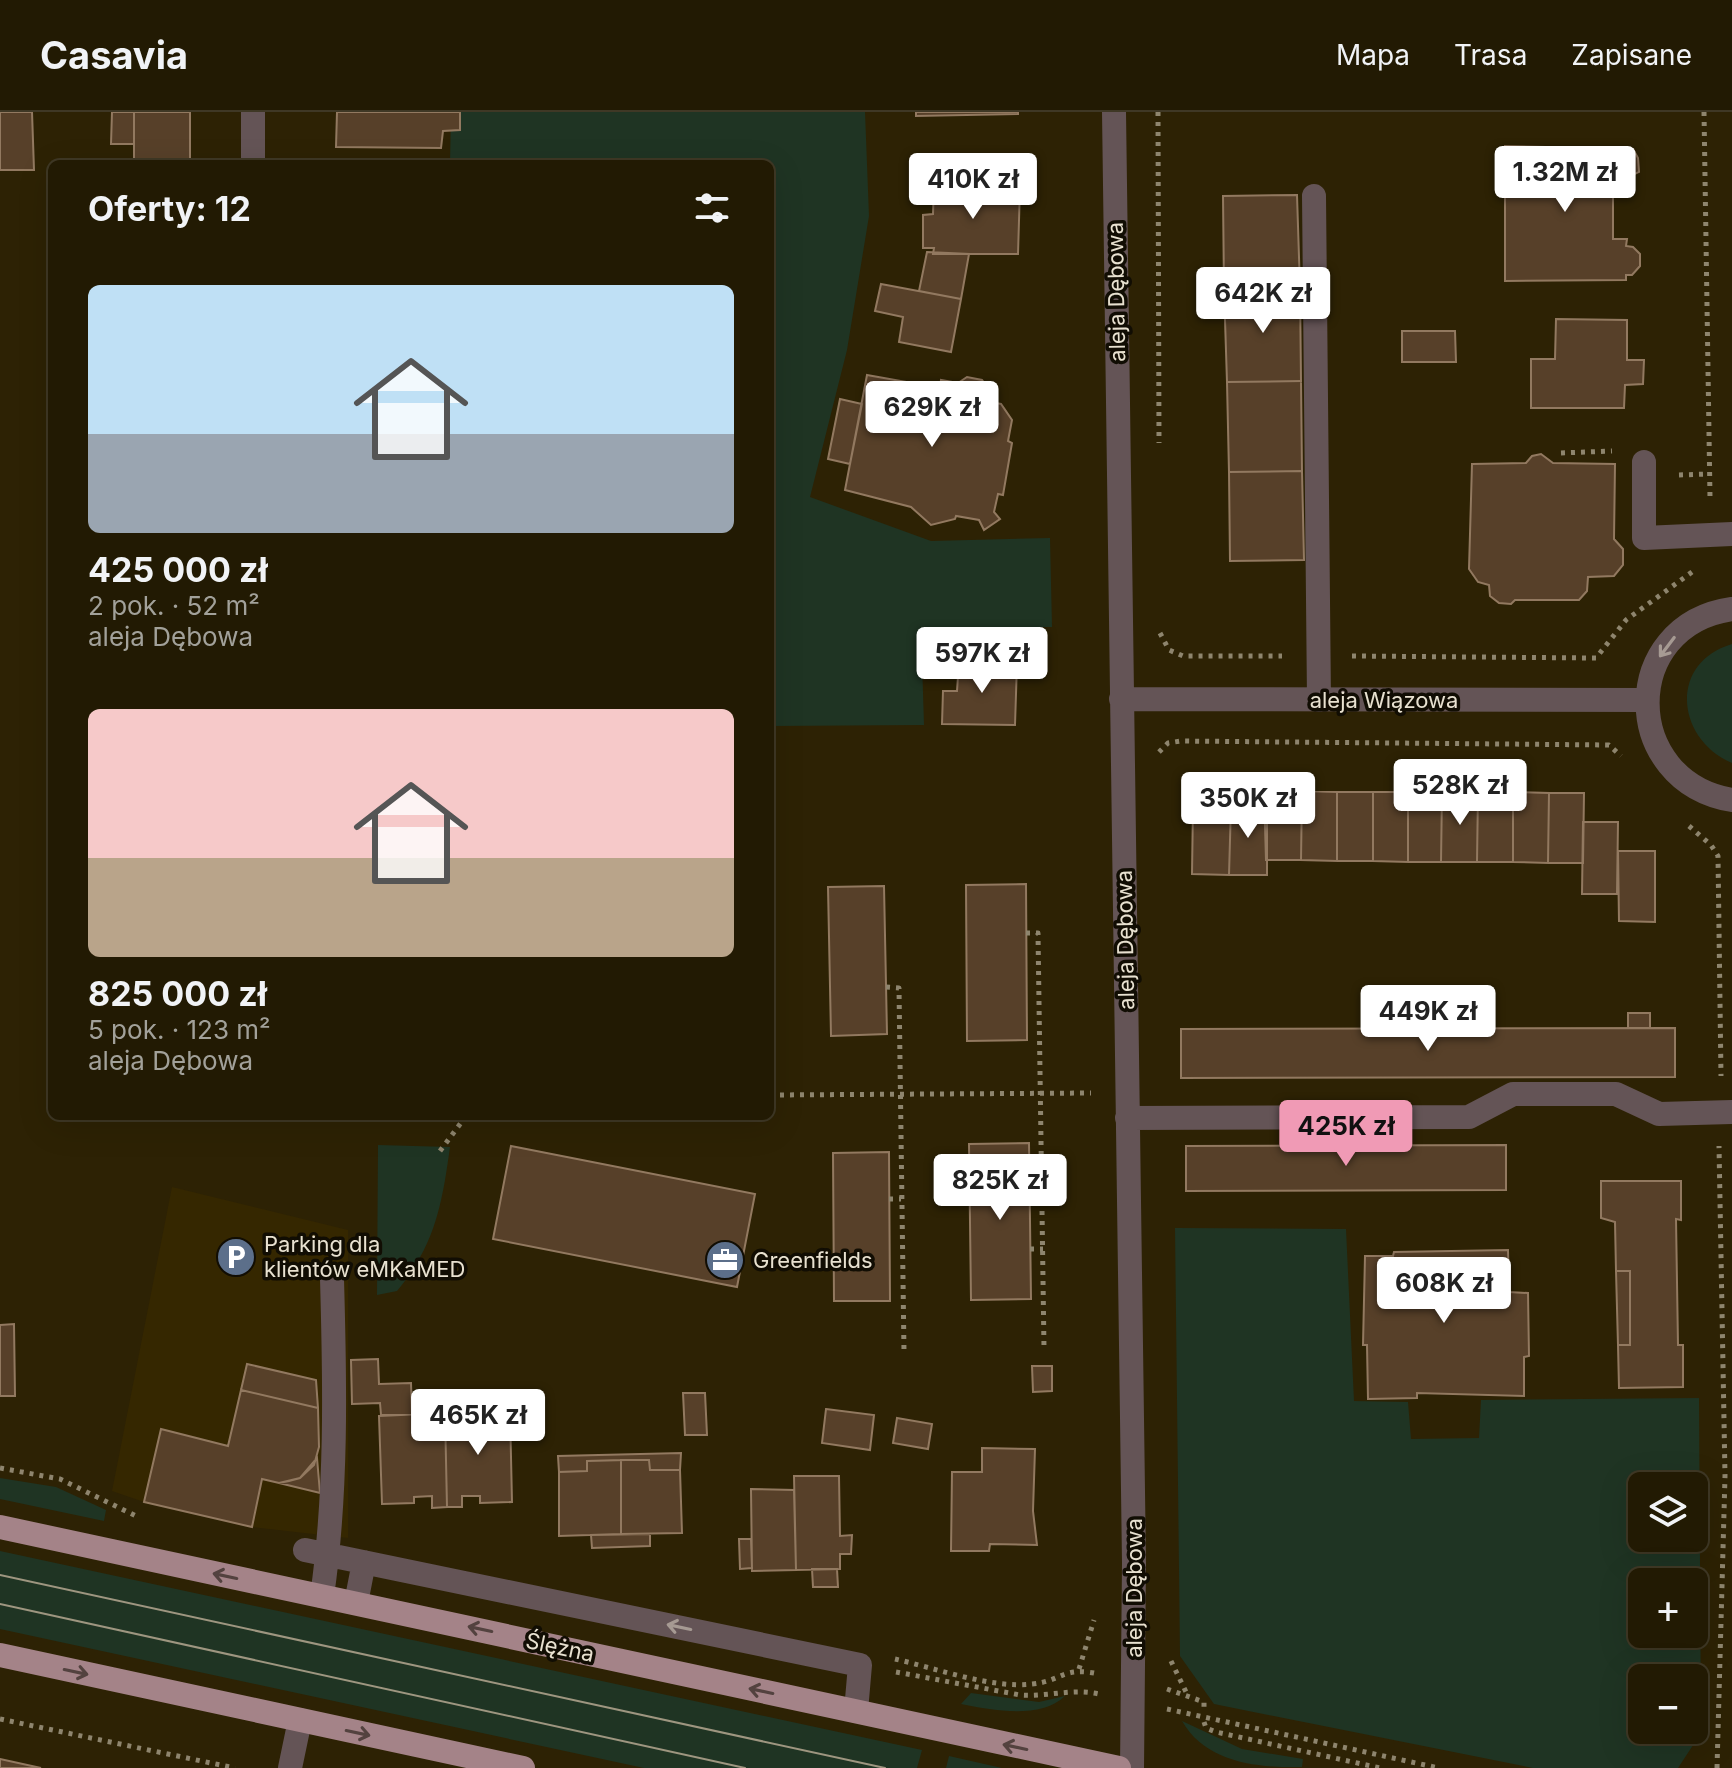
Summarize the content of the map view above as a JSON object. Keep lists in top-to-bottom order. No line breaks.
{"streets":{"main road":["Ślężna"],"street":["aleja Dębowa","aleja Wiązowa"]},"crossings":[["aleja Dębowa","aleja Wiązowa"]],"places":{"parking":["Parking dla klientów eMKaMED"],"office":["Greenfields"]},"page":{"header":"Casavia","nav":["Mapa","Trasa","Zapisane"],"price":["1.32M zł","410K zł","642K zł","629K zł","597K zł","528K zł","350K zł","449K zł","425K zł","825K zł","608K zł","465K zł"],"heading":"Oferty: 12","list":[{"name":"425 000 zł","note":"2 pok. · 52 m² · aleja Dębowa"},{"name":"825 000 zł","note":"5 pok. · 123 m² · aleja Dębowa"}],"map_buttons":["+","−"]}}
